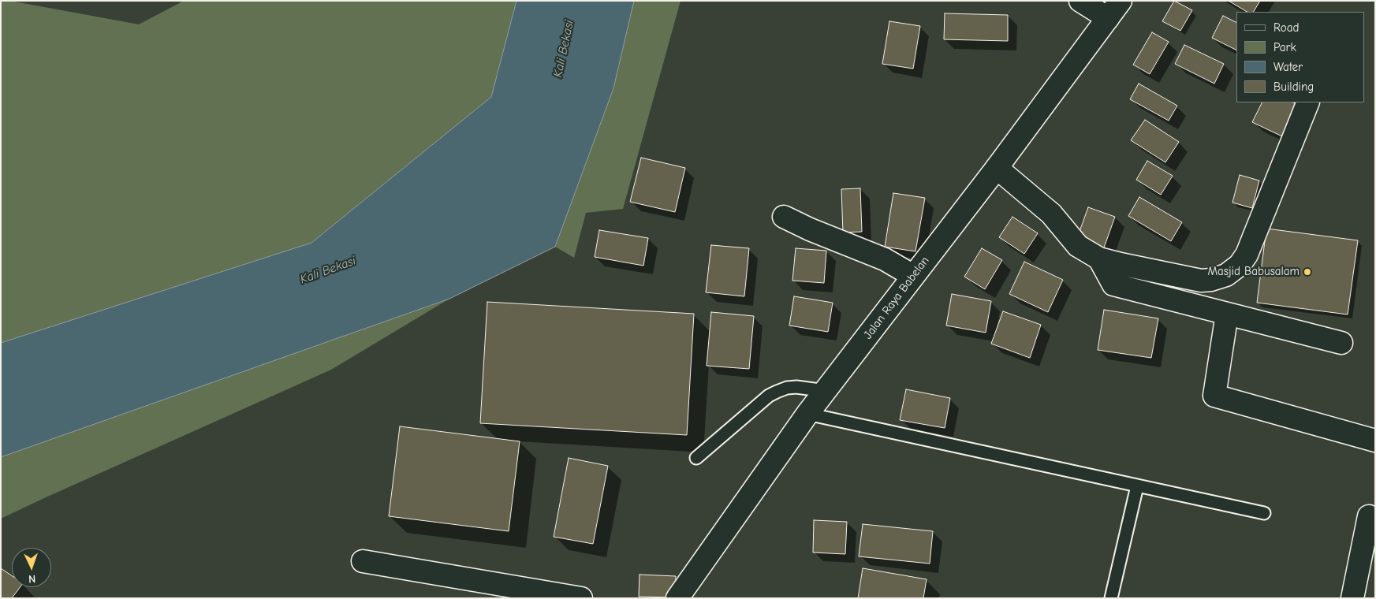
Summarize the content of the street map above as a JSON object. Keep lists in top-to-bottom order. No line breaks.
{"streets":{"street":["Jalan Raya Babelan"]},"water":["Kali Bekasi"],"places":["Masjid Babusalam"],"legend":["Road","Park","Water","Building"],"north":"bottom"}
